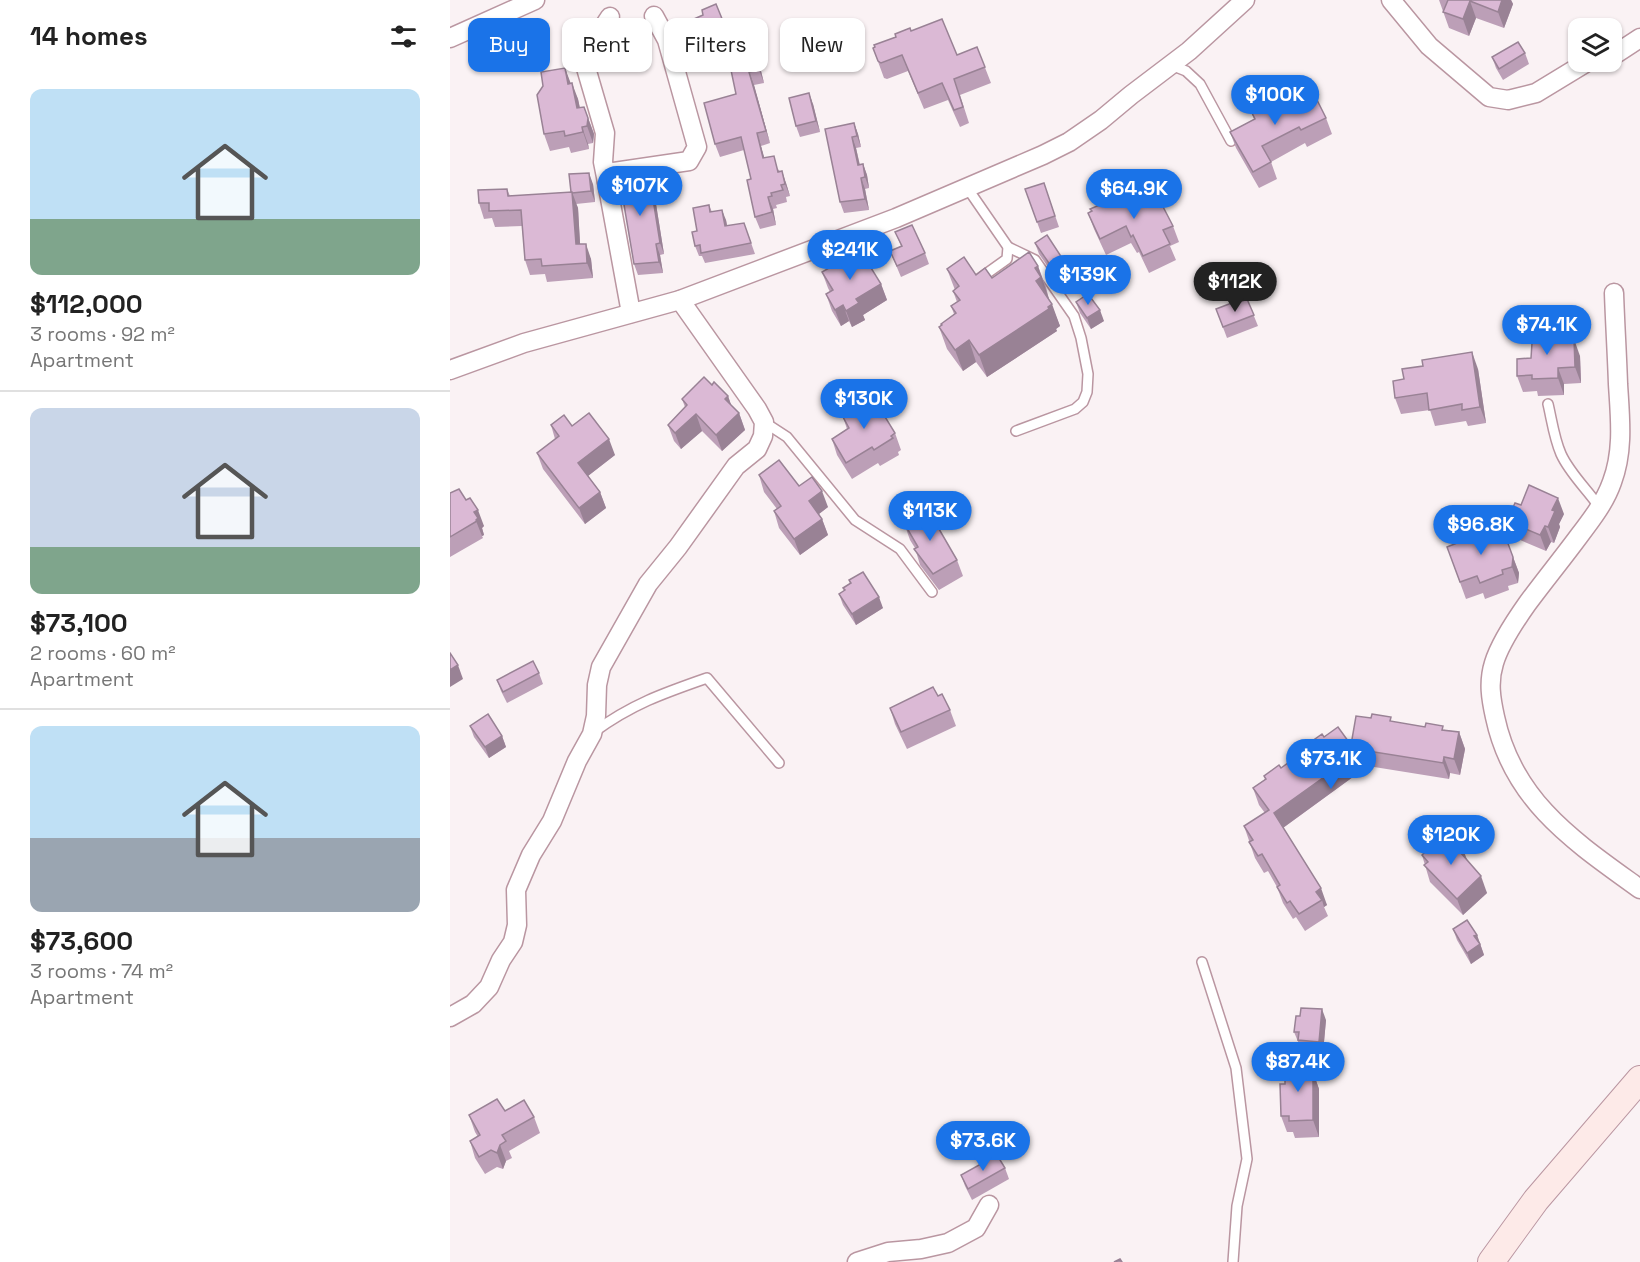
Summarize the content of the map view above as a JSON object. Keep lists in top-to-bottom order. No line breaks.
{"page":{"heading":"14 homes","chip":["Buy","Rent","Filters","New"],"list":[{"name":"$112,000","note":"3 rooms · 92 m² · Apartment"},{"name":"$73,100","note":"2 rooms · 60 m² · Apartment"},{"name":"$73,600","note":"3 rooms · 74 m² · Apartment"}],"price":["$100K","$107K","$64.9K","$241K","$139K","$112K","$74.1K","$130K","$113K","$96.8K","$73.1K","$120K","$87.4K","$73.6K"]}}
